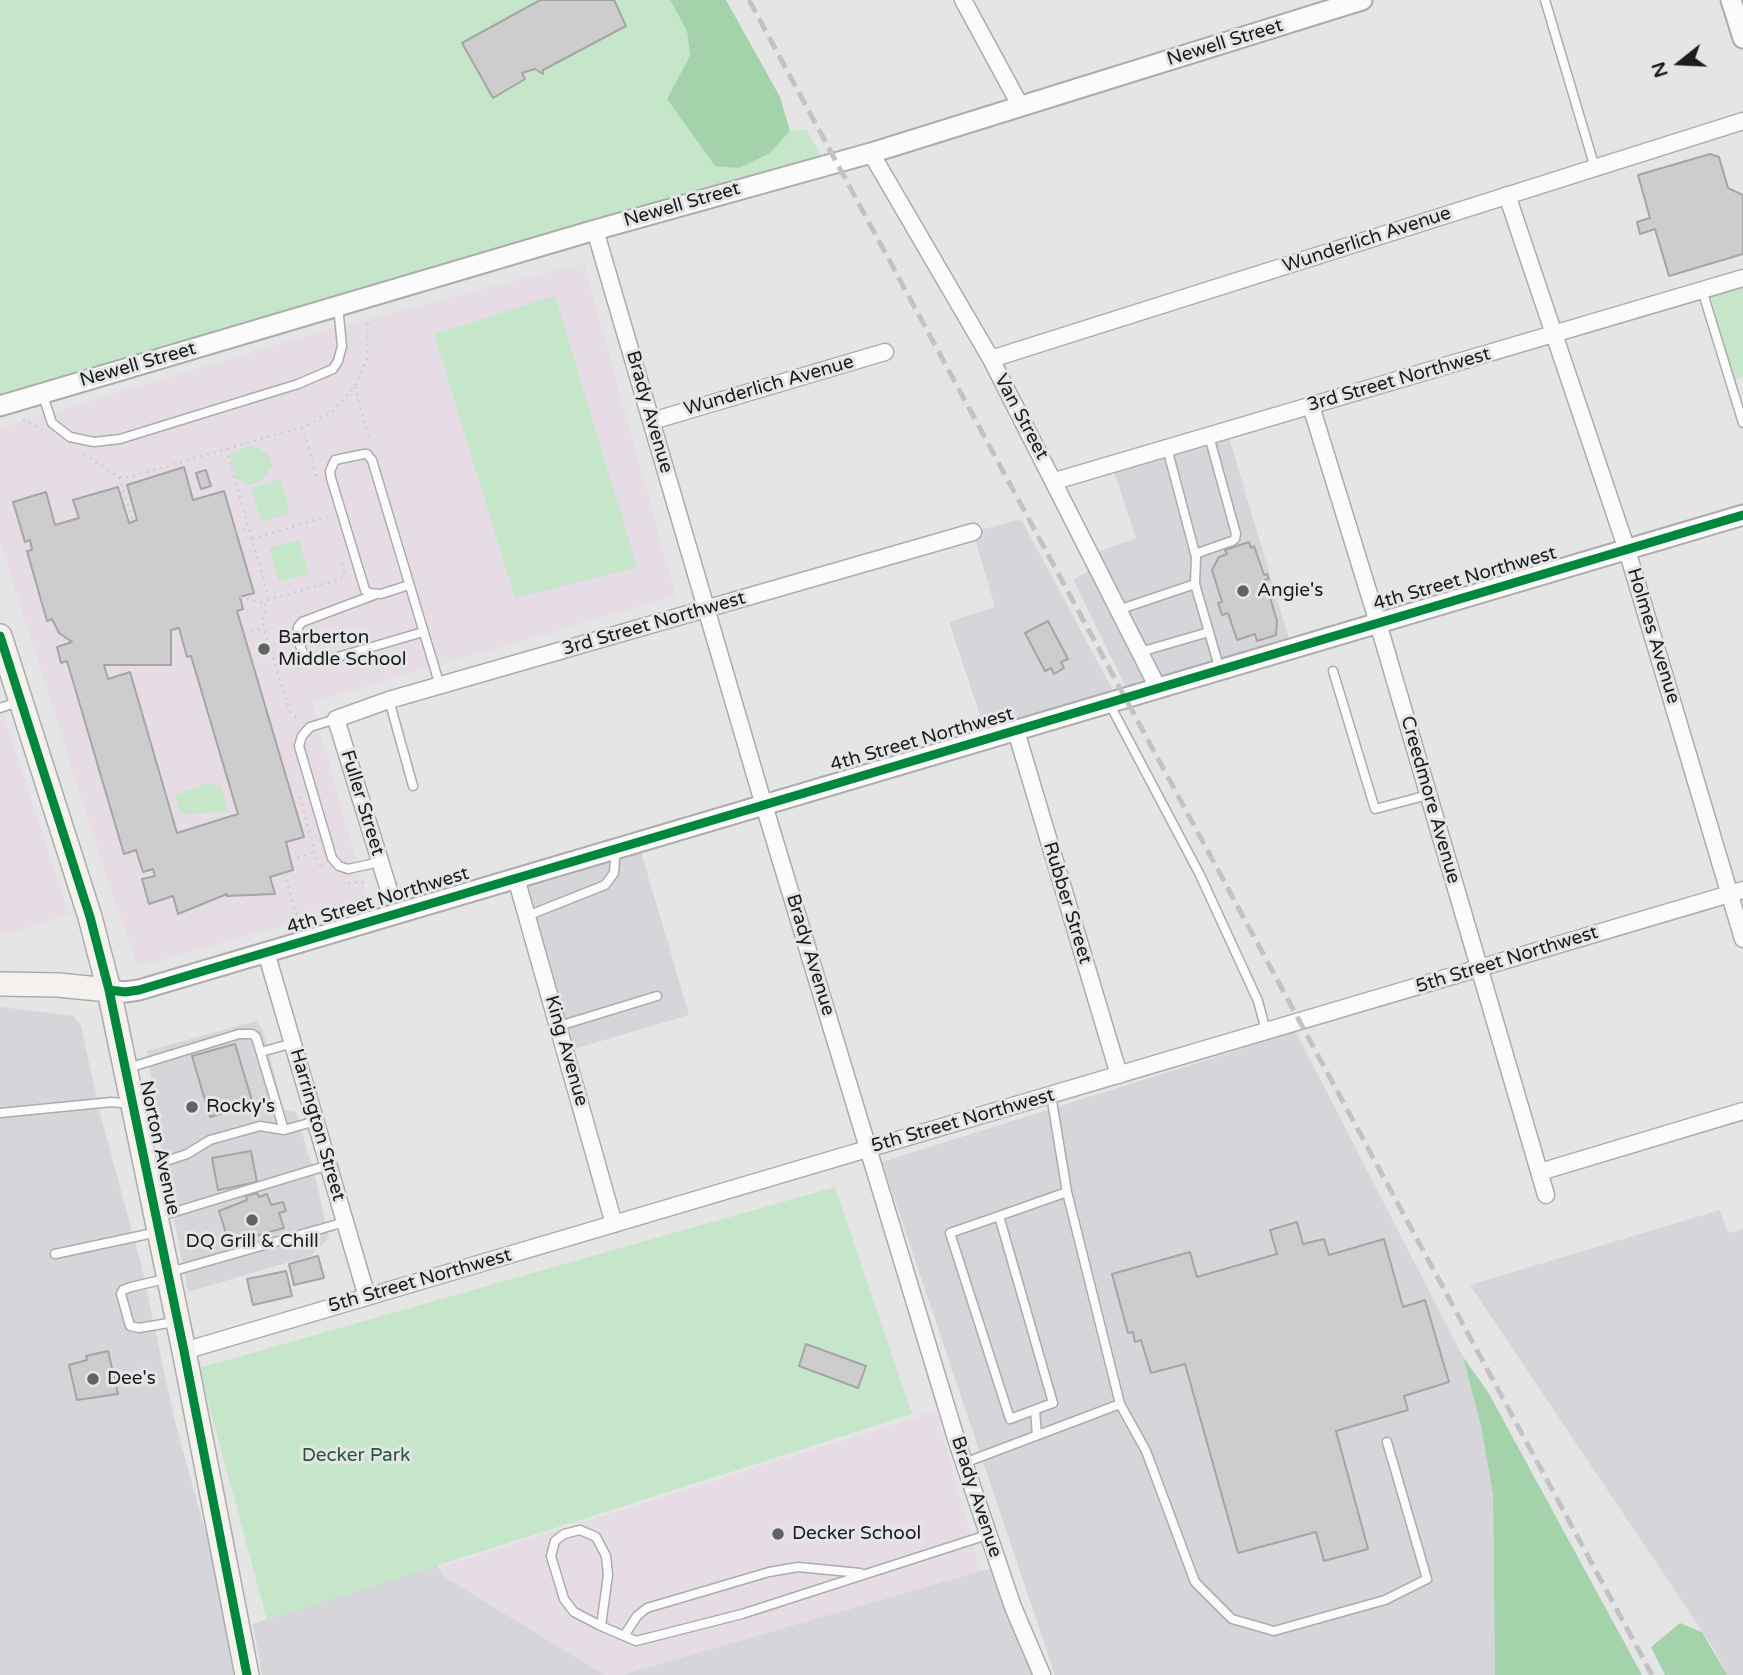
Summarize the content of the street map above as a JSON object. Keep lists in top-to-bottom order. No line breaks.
{"streets":{"main road":["Norton Avenue"],"street":["Newell Street","Wunderlich Avenue","3rd Street Northwest","Brady Avenue","Van Street","4th Street Northwest","Holmes Avenue","Creedmore Avenue","Fuller Street","Rubber Street","5th Street Northwest","King Avenue","Harrington Street"]},"crossings":[["Newell Street","Brady Avenue"],["Newell Street","Van Street"],["Wunderlich Avenue","Brady Avenue"],["Wunderlich Avenue","Van Street"],["Wunderlich Avenue","Holmes Avenue"],["3rd Street Northwest","Brady Avenue"],["3rd Street Northwest","Van Street"],["3rd Street Northwest","Holmes Avenue"],["3rd Street Northwest","Creedmore Avenue"],["3rd Street Northwest","Fuller Street"],["Brady Avenue","4th Street Northwest"],["Brady Avenue","5th Street Northwest"],["Van Street","4th Street Northwest"],["4th Street Northwest","Holmes Avenue"],["4th Street Northwest","Creedmore Avenue"],["4th Street Northwest","Rubber Street"],["4th Street Northwest","King Avenue"],["4th Street Northwest","Harrington Street"],["4th Street Northwest","Norton Avenue"],["Holmes Avenue","5th Street Northwest"],["Creedmore Avenue","5th Street Northwest"],["Rubber Street","5th Street Northwest"],["5th Street Northwest","King Avenue"],["5th Street Northwest","Harrington Street"],["5th Street Northwest","Norton Avenue"]],"parks":["Decker Park"],"places":["Angie's","Barberton Middle School","Rocky's","DQ Grill & Chill","Dee's","Decker School"],"north":"left"}
